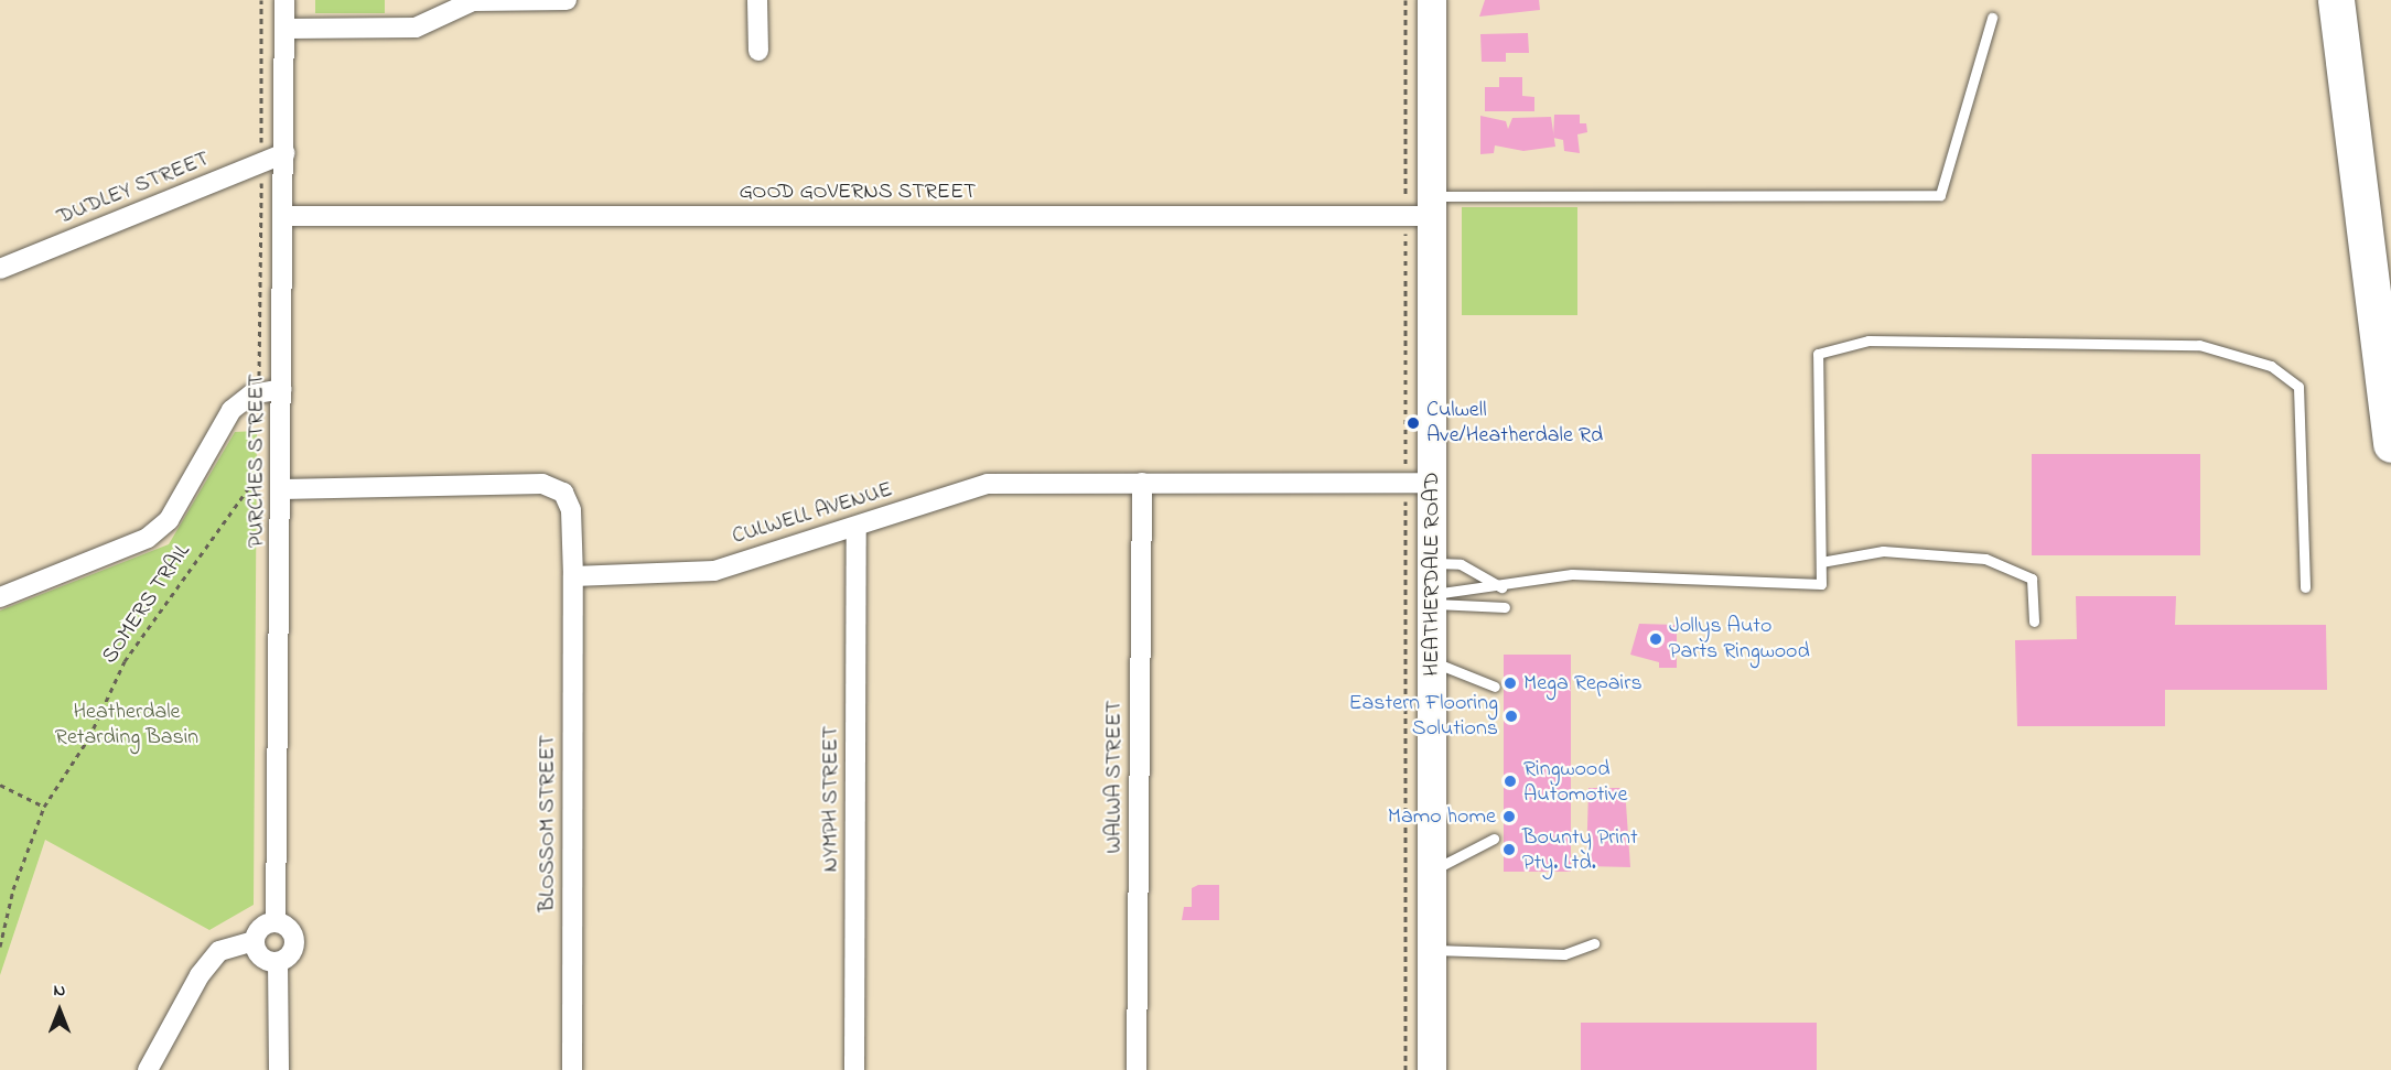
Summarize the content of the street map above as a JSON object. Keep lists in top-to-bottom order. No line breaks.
{"streets":{"main road":["HEATHERDALE ROAD"],"street":["DUDLEY STREET","GOOD GOVERNS STREET","PURCHES STREET","CULWELL AVENUE","WALWA STREET","NYMPH STREET","BLOSSOM STREET"],"path":["SOMERS TRAIL"]},"crossings":[["DUDLEY STREET","PURCHES STREET"],["GOOD GOVERNS STREET","PURCHES STREET"],["GOOD GOVERNS STREET","HEATHERDALE ROAD"],["CULWELL AVENUE","HEATHERDALE ROAD"],["CULWELL AVENUE","WALWA STREET"],["CULWELL AVENUE","NYMPH STREET"],["CULWELL AVENUE","BLOSSOM STREET"]],"parks":["Heatherdale Retarding Basin"],"places":["Culwell Ave/Heatherdale Rd","Jollys Auto Parts Ringwood","Mega Repairs","Eastern Flooring Solutions","Ringwood Automotive","Mamo home","Bounty Print Pty. Ltd."],"north":"top"}
